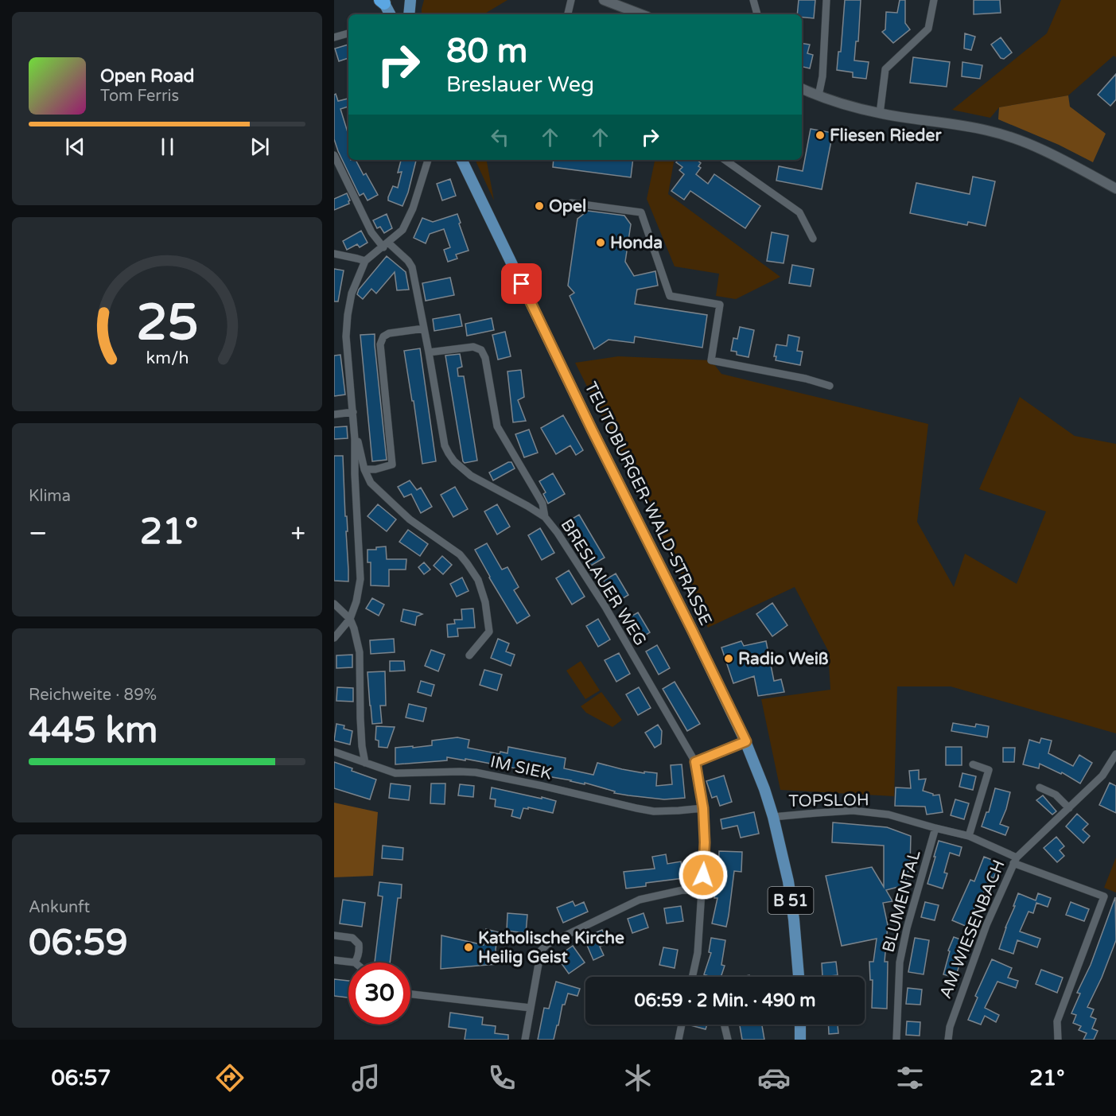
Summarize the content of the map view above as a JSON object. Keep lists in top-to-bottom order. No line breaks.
{"streets":{"main road":["TEUTOBURGER-WALD-STRASSE","B 51"],"street":["BRESLAUER WEG","IM SIEK","TOPSLOH","BLUMENTAL","AM WIESENBACH"]},"crossings":[["TEUTOBURGER-WALD-STRASSE","TOPSLOH"],["TOPSLOH","BLUMENTAL"],["TOPSLOH","AM WIESENBACH"]],"places":["Fliesen Rieder","Opel","Honda","Radio Weiß","Katholische Kirche Heilig Geist"],"page":{"turn":["80 m","Breslauer Weg"],"song":["Open Road","Tom Ferris"],"tile":["Klima",["Reichweite · 89%","445 km"],["Ankunft","06:59"]],"heat":["−","21°","+"],"limit":"30","trip":"06:59 · 2 Min. · 490 m","tabs":["06:57","21°"],"gauge":["25","km/h"]}}
